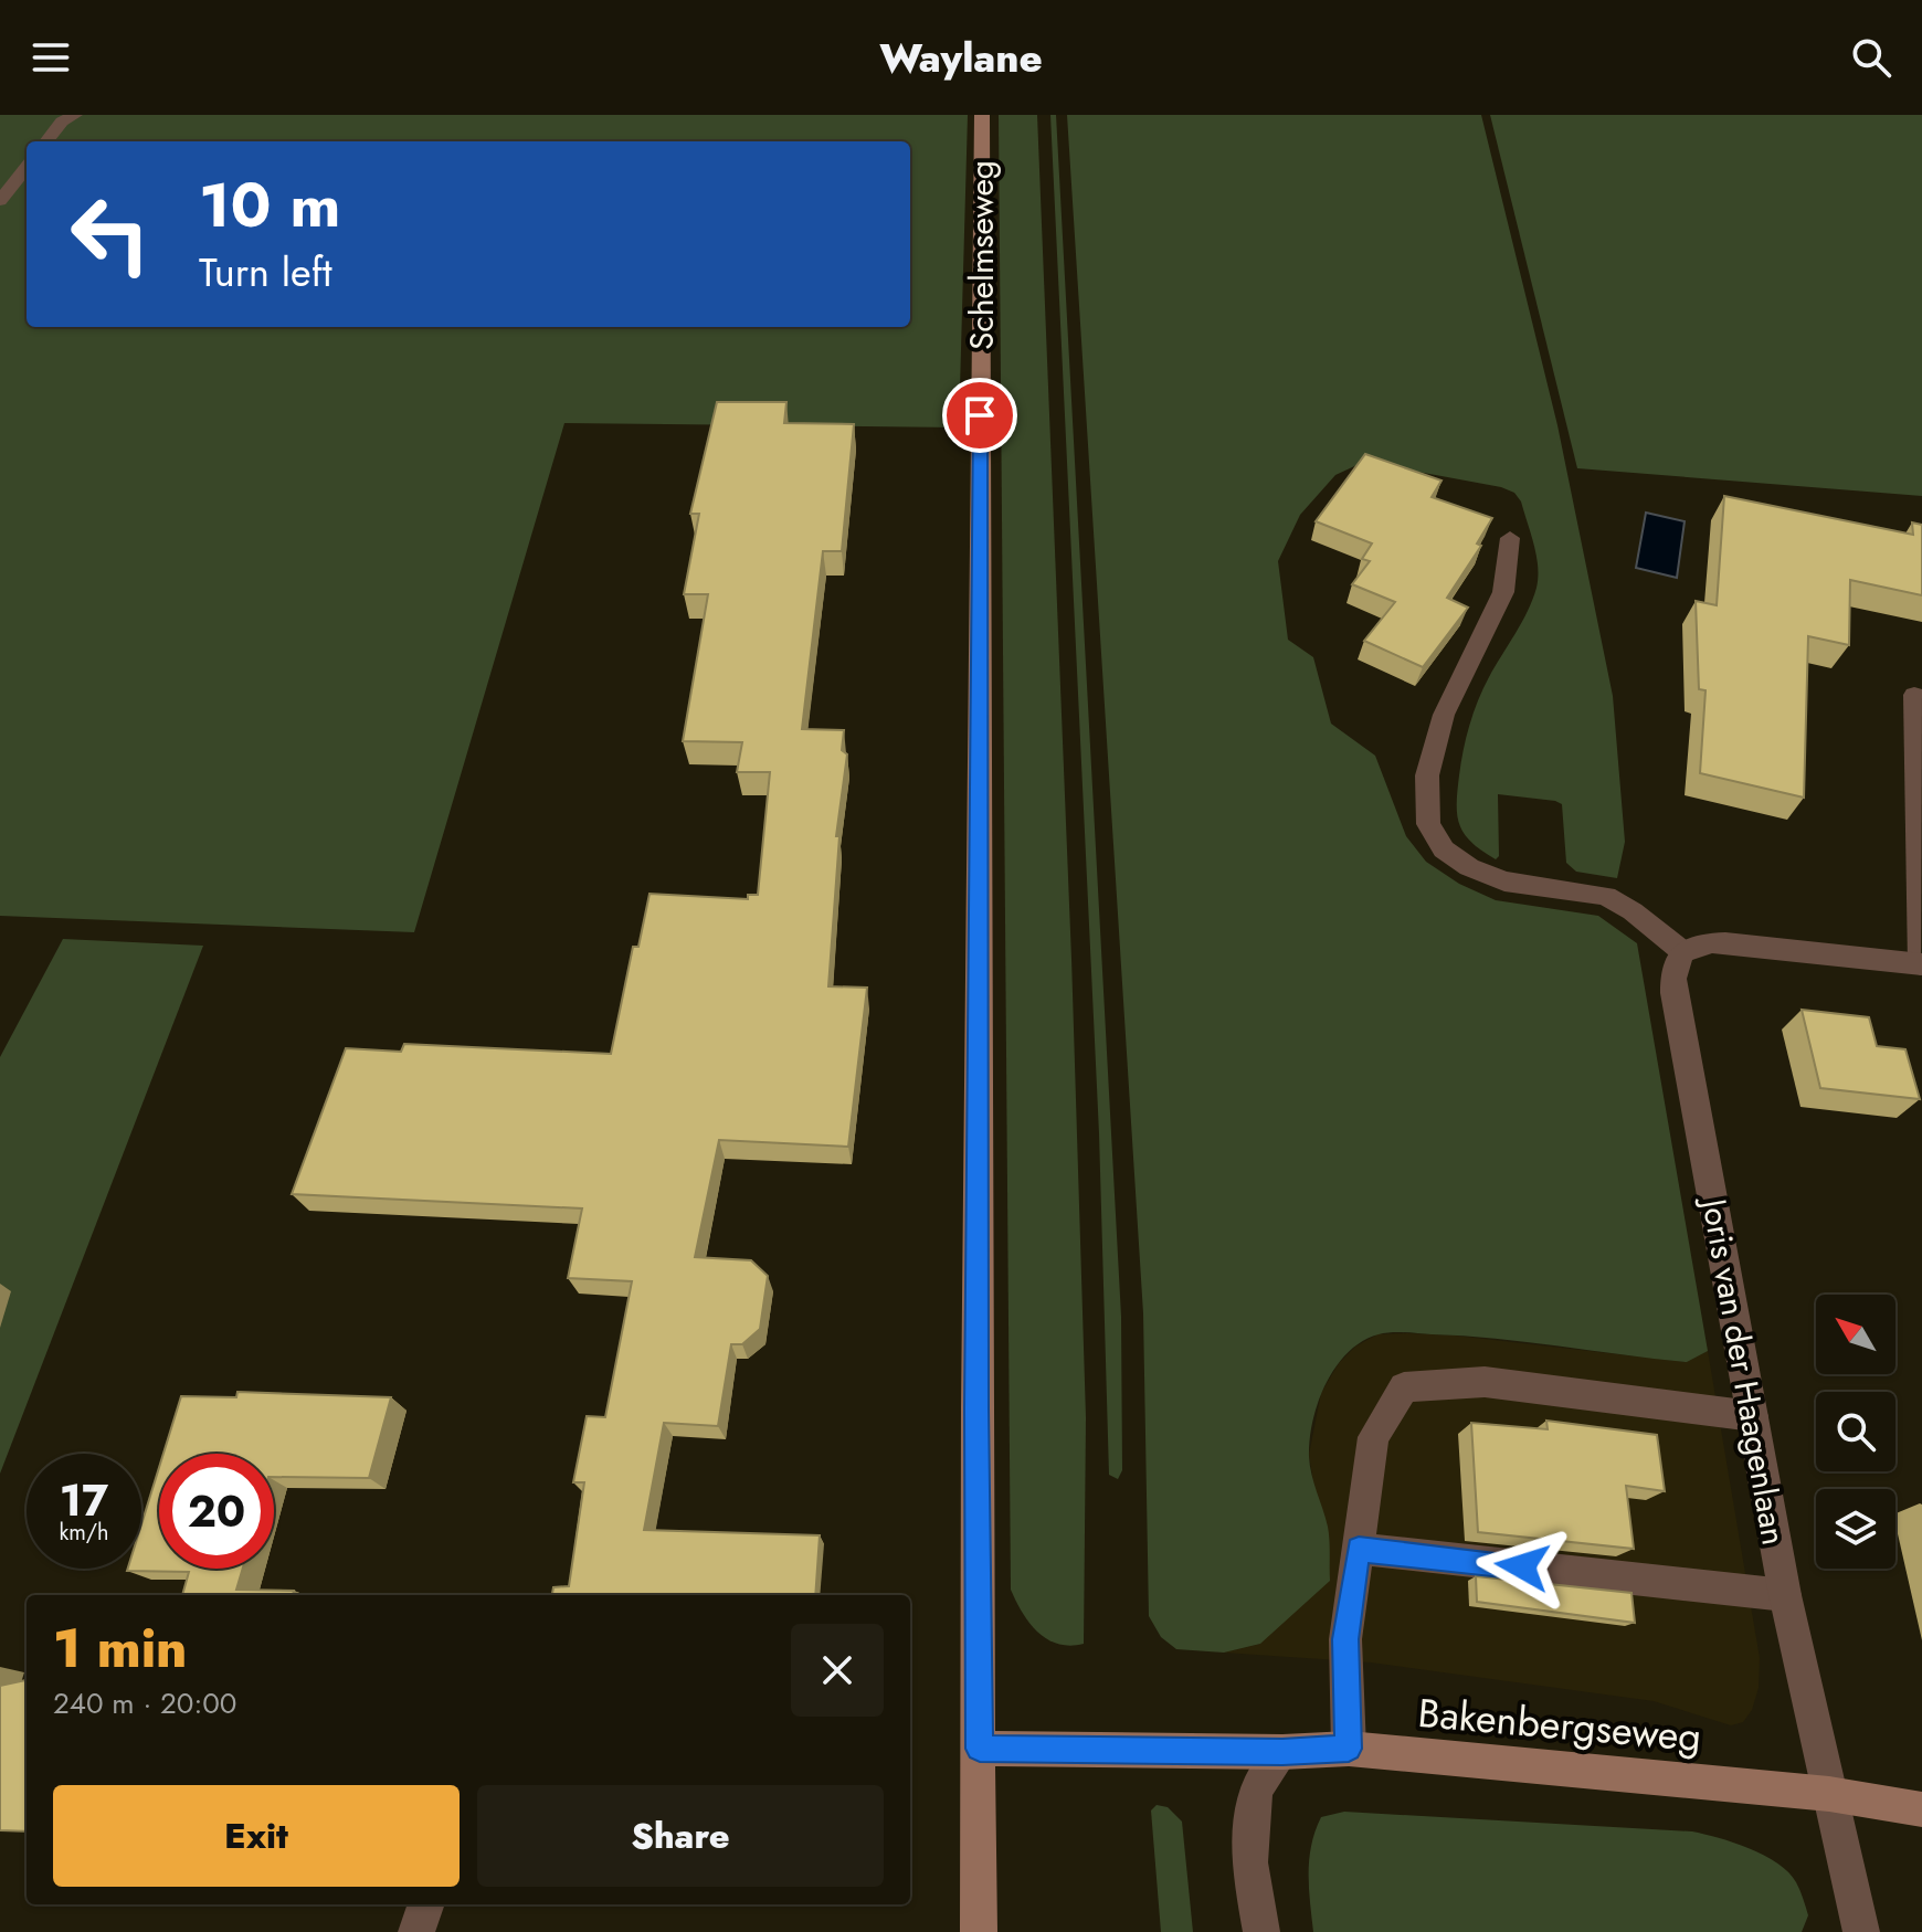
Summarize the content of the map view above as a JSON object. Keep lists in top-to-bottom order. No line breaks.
{"streets":{"main road":["Schelmseweg","Bakenbergseweg"],"street":["Joris van der Haagenlaan"]},"crossings":[["Schelmseweg","Bakenbergseweg"],["Joris van der Haagenlaan","Bakenbergseweg"]],"north":"top left","page":{"header":"Waylane","turn":["10 m","Turn left"],"speed":"17 km/h","limit":"20","heading":["1 min","240 m · 20:00"],"buttons":["Exit","Share"]}}
